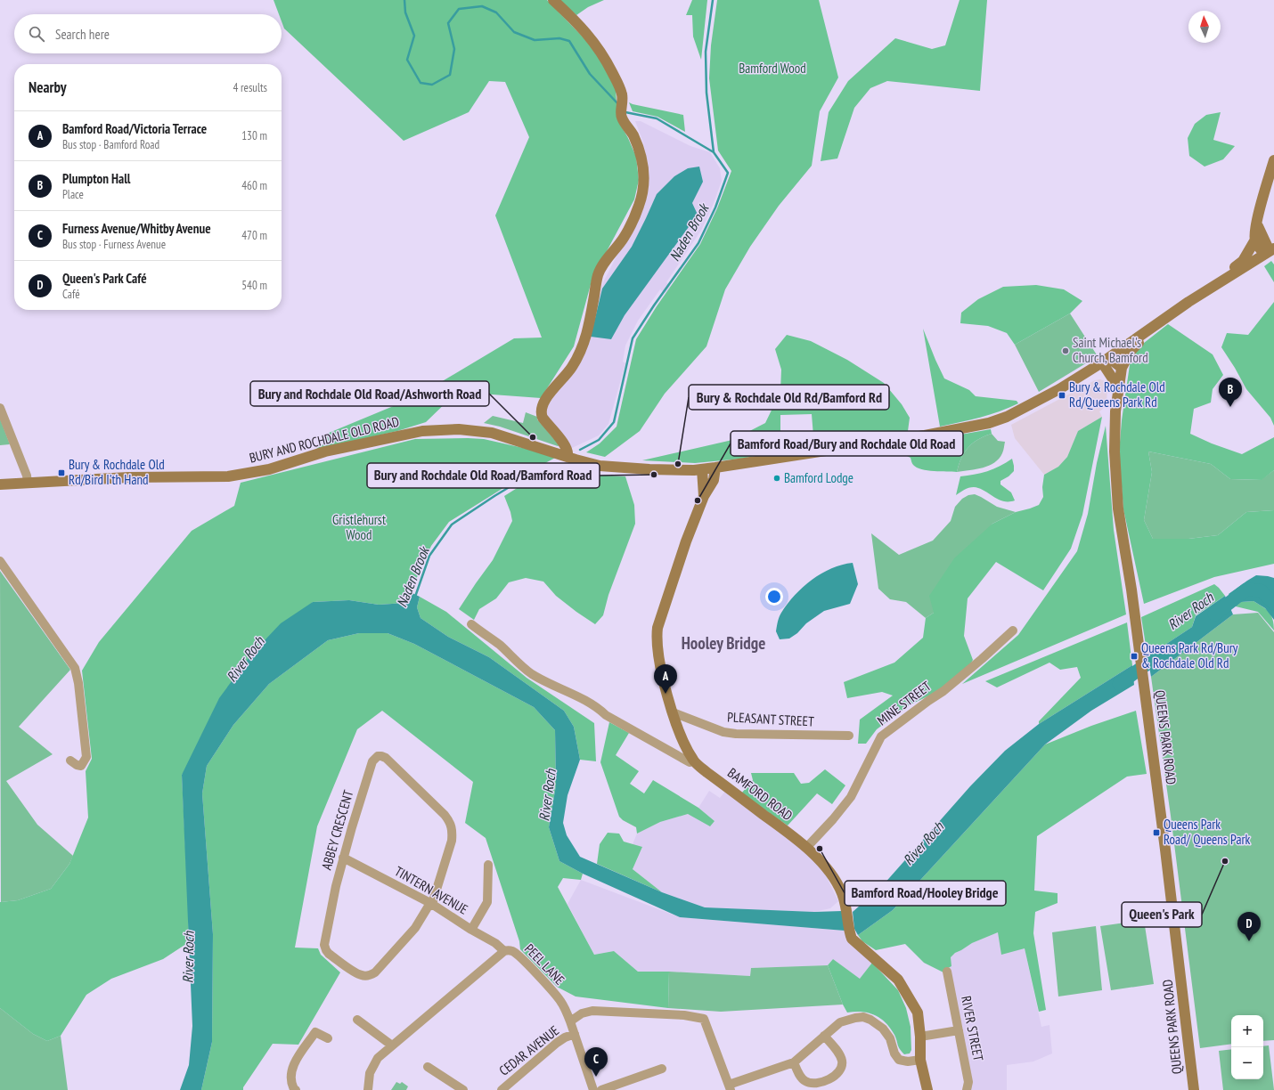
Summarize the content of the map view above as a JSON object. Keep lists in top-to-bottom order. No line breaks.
{"streets":{"street":["BURY AND ROCHDALE OLD ROAD","MINE STREET","PLEASANT STREET","QUEENS PARK ROAD","BAMFORD ROAD","ABBEY CRESCENT","TINTERN AVENUE","PEEL LANE","RIVER STREET","CEDAR AVENUE"]},"crossings":[["BURY AND ROCHDALE OLD ROAD","QUEENS PARK ROAD"],["BURY AND ROCHDALE OLD ROAD","BAMFORD ROAD"],["MINE STREET","BAMFORD ROAD"],["PLEASANT STREET","BAMFORD ROAD"],["ABBEY CRESCENT","TINTERN AVENUE"],["TINTERN AVENUE","PEEL LANE"],["PEEL LANE","CEDAR AVENUE"]],"districts":["Hooley Bridge"],"water":["Naden Brook","River Roch"],"parks":["Bamford Wood","Gristlehurst Wood"],"places":{"other":["Saint Michael's Church, Bamford","Bury and Rochdale Old Road/Ashworth Road","Bury & Rochdale Old Rd/Bamford Rd","Bury and Rochdale Old Road/Bamford Road","Bamford Lodge","Bamford Road/Bury and Rochdale Old Road","Bamford Road/Hooley Bridge","Queen's Park"],"transit":["Bury & Rochdale Old Rd/Queens Park Rd","Bury & Rochdale Old Rd/Bird I'th Hand","Queens Park Rd/Bury & Rochdale Old Rd","Queens Park Road/ Queens Park"]},"north":"top","page":{"search":"Search here","heading":["Nearby","4 results"],"list":[{"mark":"A","name":"Bamford Road/Victoria Terrace","note":"Bus stop · Bamford Road","value":"130 m"},{"mark":"B","name":"Plumpton Hall","note":"Place","value":"460 m"},{"mark":"C","name":"Furness Avenue/Whitby Avenue","note":"Bus stop · Furness Avenue","value":"470 m"},{"mark":"D","name":"Queen's Park Café","note":"Café","value":"540 m"}],"pins":["B","A","D","C"],"map_buttons":["+","−"]}}
